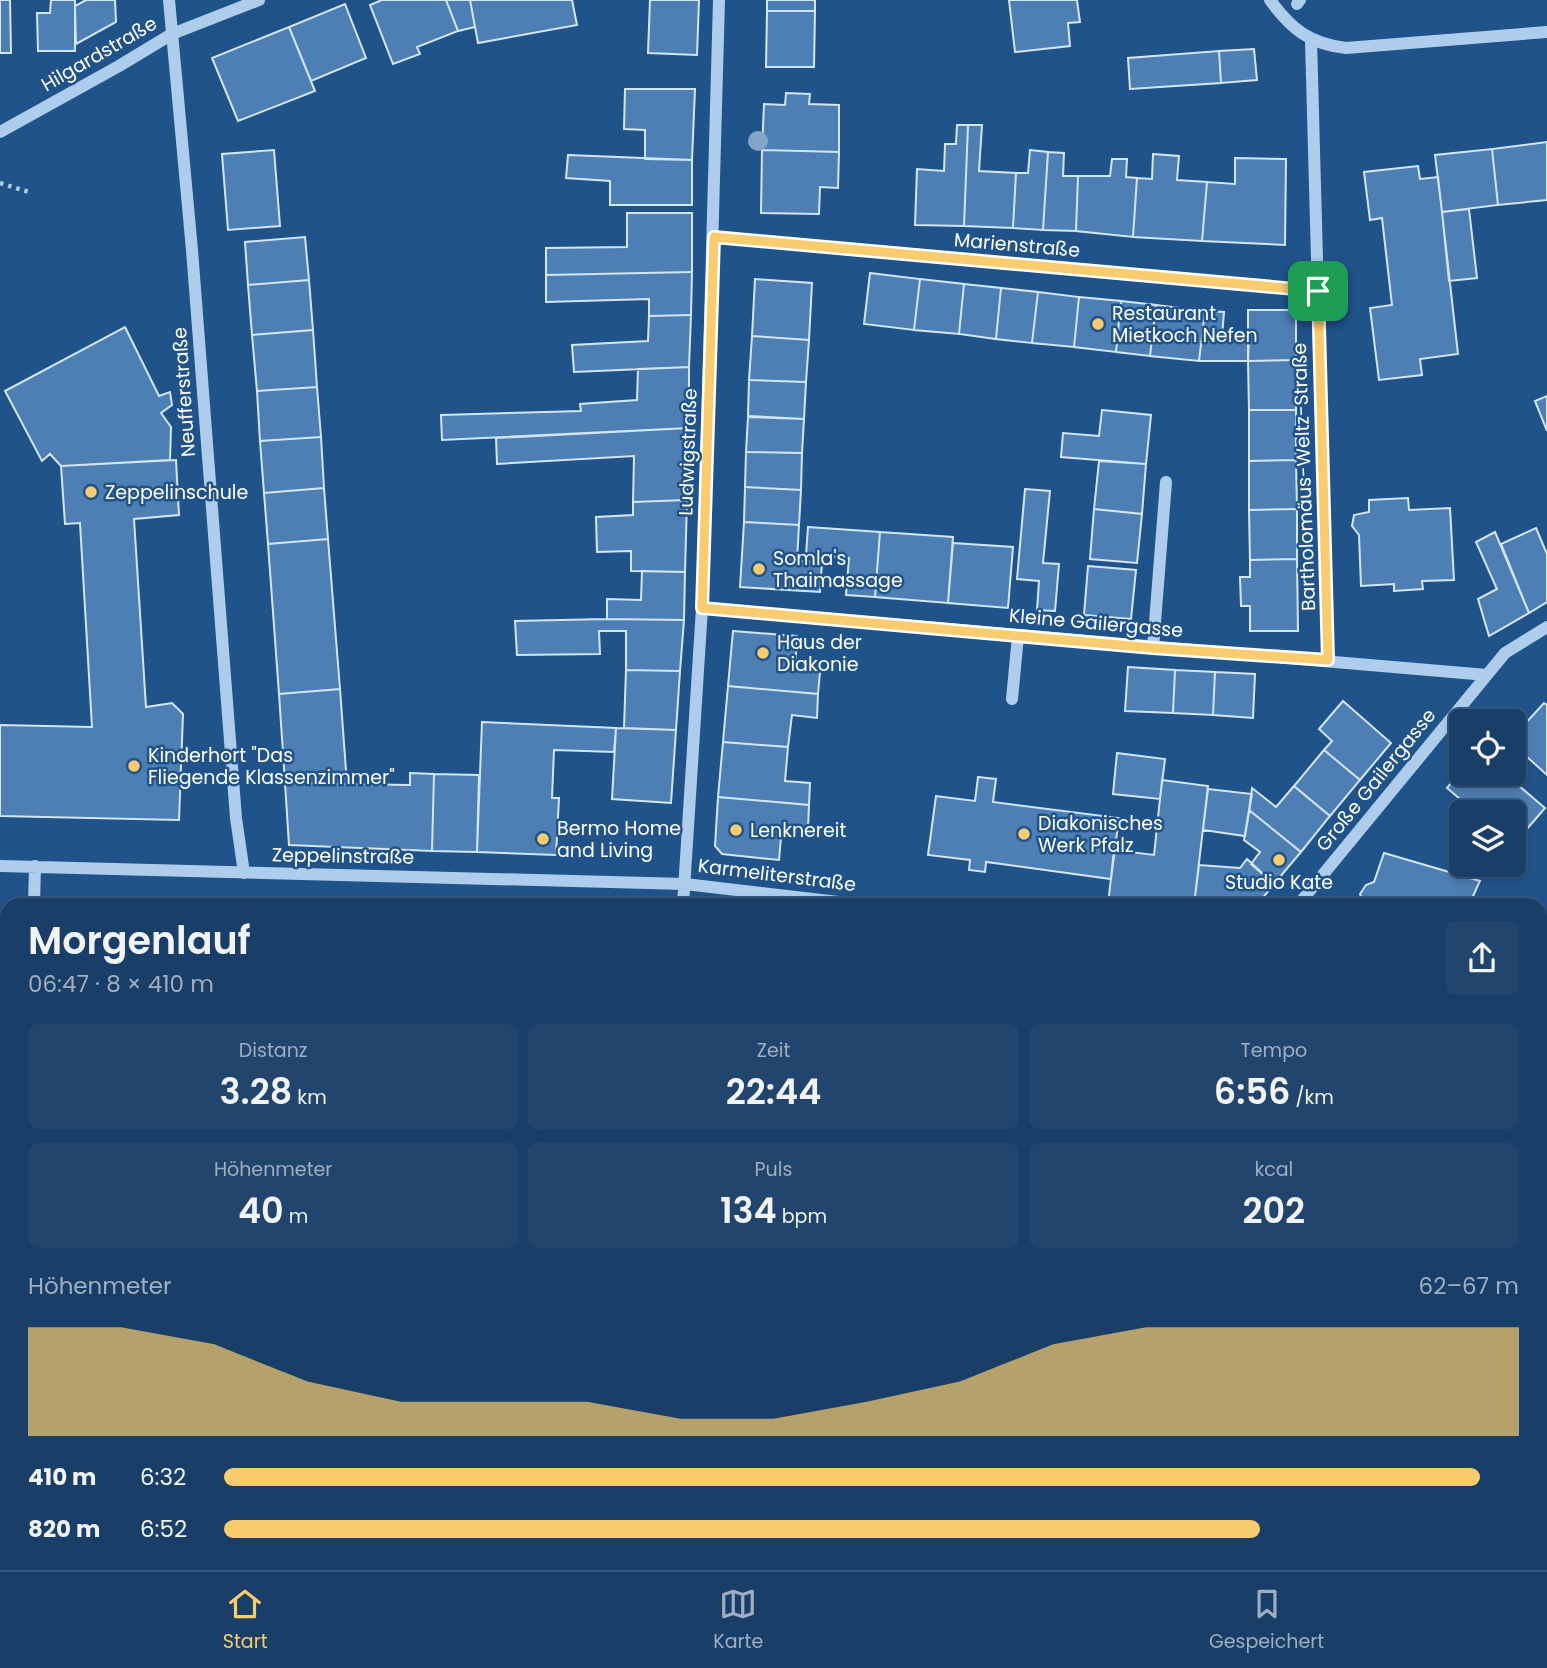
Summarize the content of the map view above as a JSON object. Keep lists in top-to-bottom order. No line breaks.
{"streets":{"street":["Hilgardstraße","Marienstraße","Neufferstraße","Ludwigstraße","Bartholomäus-Weltz-Straße","Kleine Gailergasse","Große Gailergasse","Zeppelinstraße","Karmeliterstraße"]},"crossings":[["Hilgardstraße","Neufferstraße"],["Marienstraße","Ludwigstraße"],["Marienstraße","Bartholomäus-Weltz-Straße"],["Neufferstraße","Zeppelinstraße"],["Ludwigstraße","Kleine Gailergasse"],["Ludwigstraße","Zeppelinstraße"],["Ludwigstraße","Karmeliterstraße"],["Bartholomäus-Weltz-Straße","Kleine Gailergasse"],["Kleine Gailergasse","Große Gailergasse"],["Zeppelinstraße","Karmeliterstraße"]],"places":["Restaurant Mietkoch Nefen","Zeppelinschule","Somla's Thaimassage","Haus der Diakonie","Kinderhort \"Das Fliegende Klassenzimmer\"","Lenknereit","Diakonisches Werk Pfalz","Bermo Home and Living","Studio Kate"],"page":{"heading":["Morgenlauf","06:47 · 8 × 410 m"],"stats":[["Distanz","3.28 km"],["Zeit","22:44"],["Tempo","6:56 /km"],["Höhenmeter","40 m"],["Puls","134 bpm"],["kcal","202"]],"chart":["Höhenmeter","62–67 m"],"list":[{"name":"410 m","note":"6:32"},{"name":"820 m","note":"6:52"}],"tabs":["Start","Karte","Gespeichert"]}}
